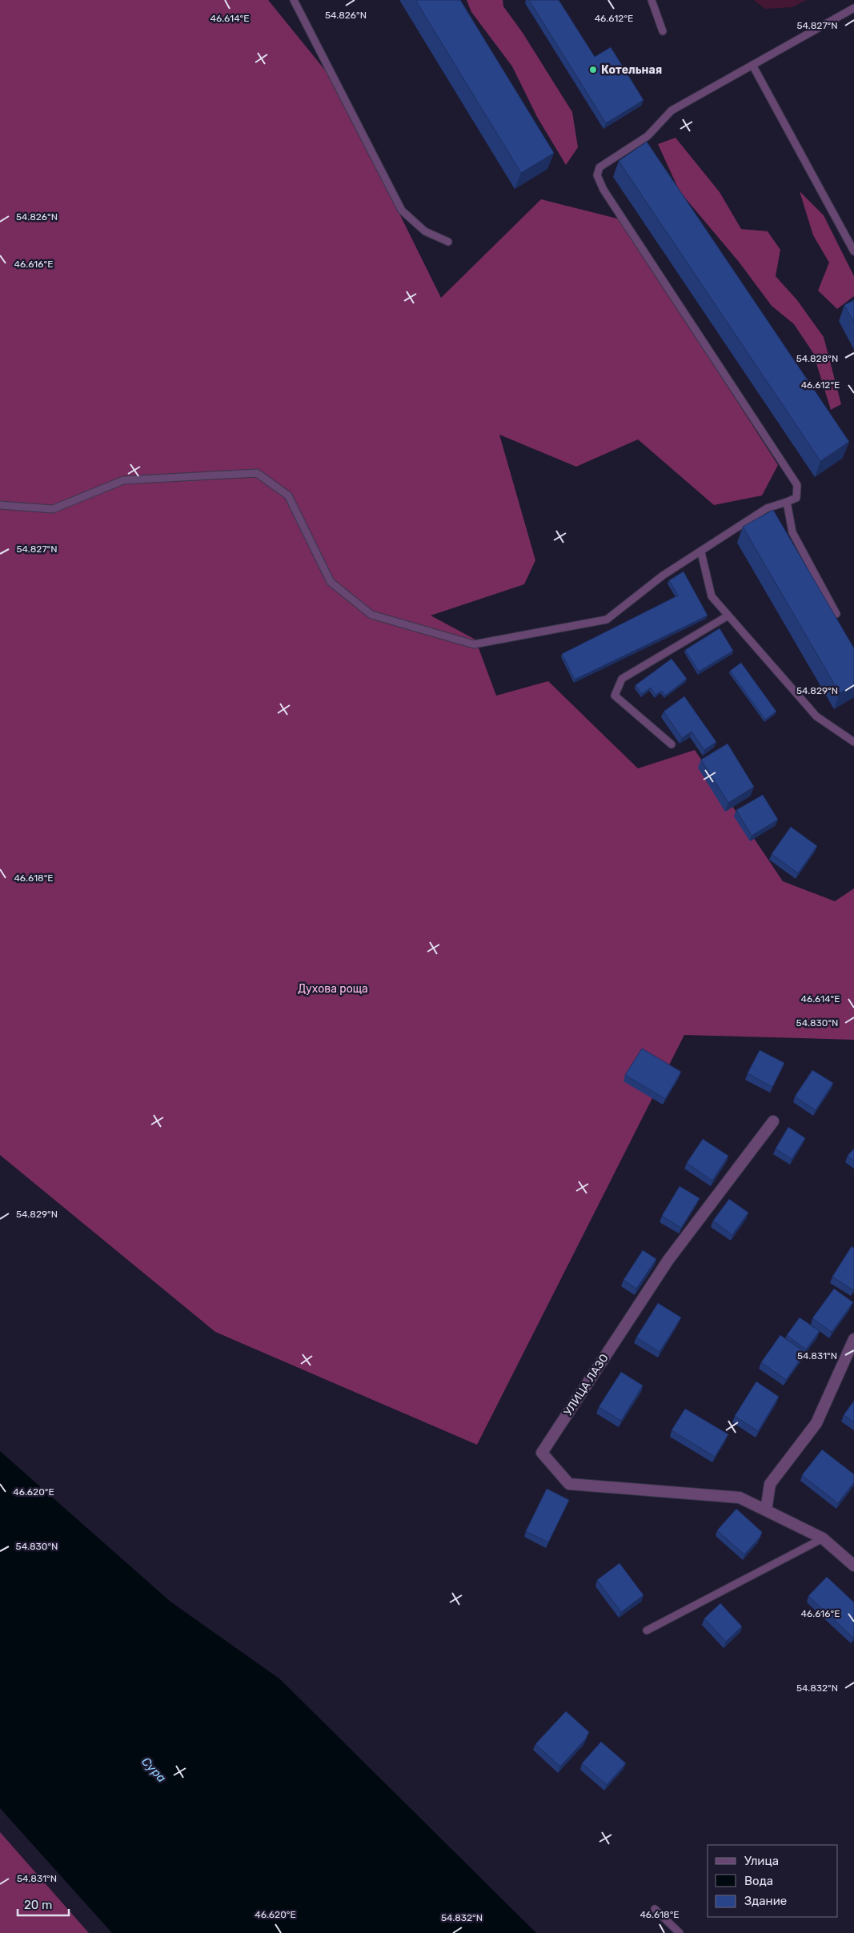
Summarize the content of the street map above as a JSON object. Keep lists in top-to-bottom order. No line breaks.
{"streets":{"street":["УЛИЦА ЛАЗО"]},"water":["Сура"],"parks":["Духова роща"],"places":["Котельная"],"legend":["Улица","Вода","Здание"],"scale_bar":"20 m","coordinates":["54.826°N","46.614°E","46.612°E","54.827°N","46.616°E","54.828°N","54.829°N","46.618°E","54.830°N","54.831°N","46.620°E","54.832°N"]}
